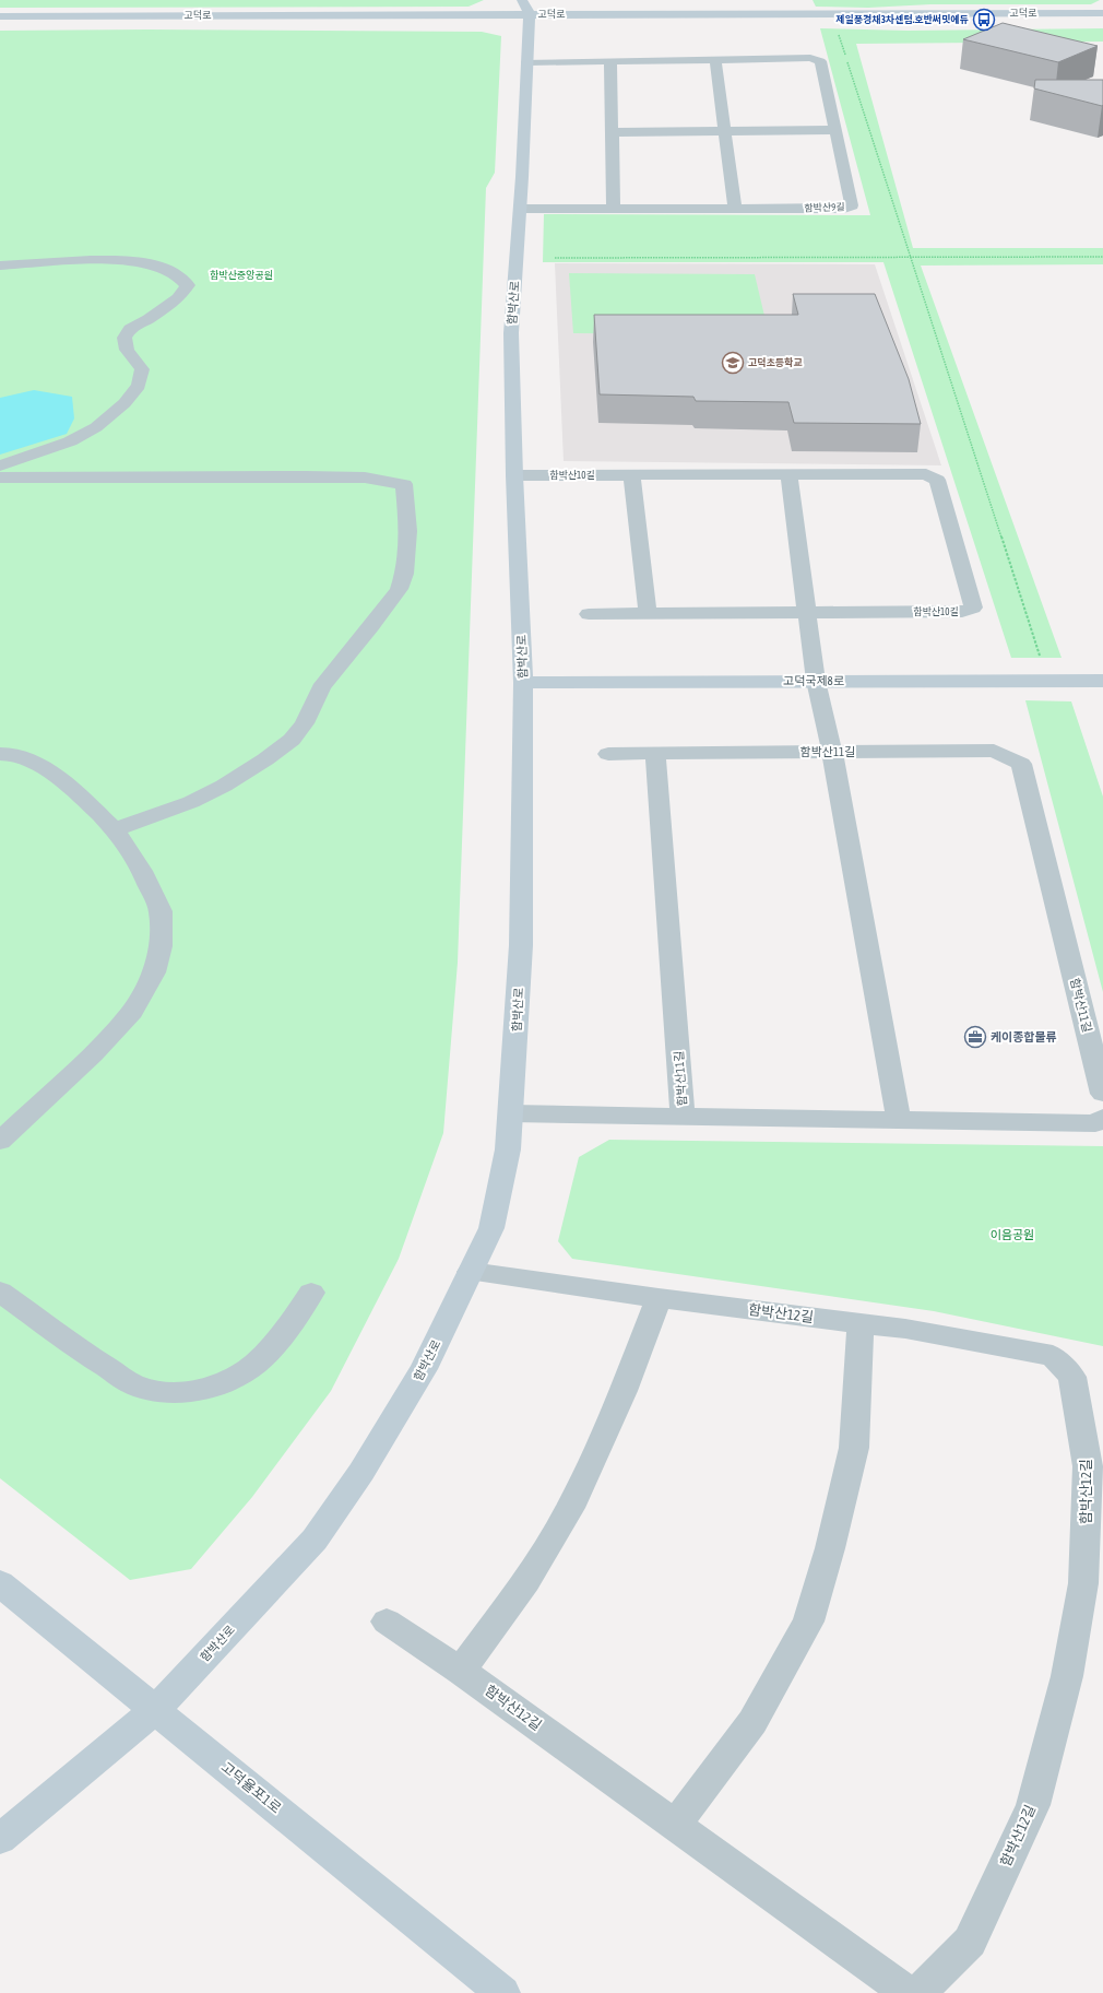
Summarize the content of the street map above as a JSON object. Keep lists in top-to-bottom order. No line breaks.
{"streets":{"street":["고덕로","함박산9길","함박산로","함박산10길","고덕국제8로","함박산11길","함박산12길","고덕율포1로"]},"crossings":[["고덕로","함박산로"],["함박산9길","함박산로"],["함박산로","함박산10길"],["함박산로","고덕국제8로"],["함박산로","함박산11길"],["함박산로","함박산12길"],["함박산로","고덕율포1로"]],"parks":["함박산중앙공원","이음공원"],"places":{"bus stop":["제일풍경채3차센텀.호반써밋에듀"],"school or university":["고덕초등학교"],"office":["케이종합물류"]}}
